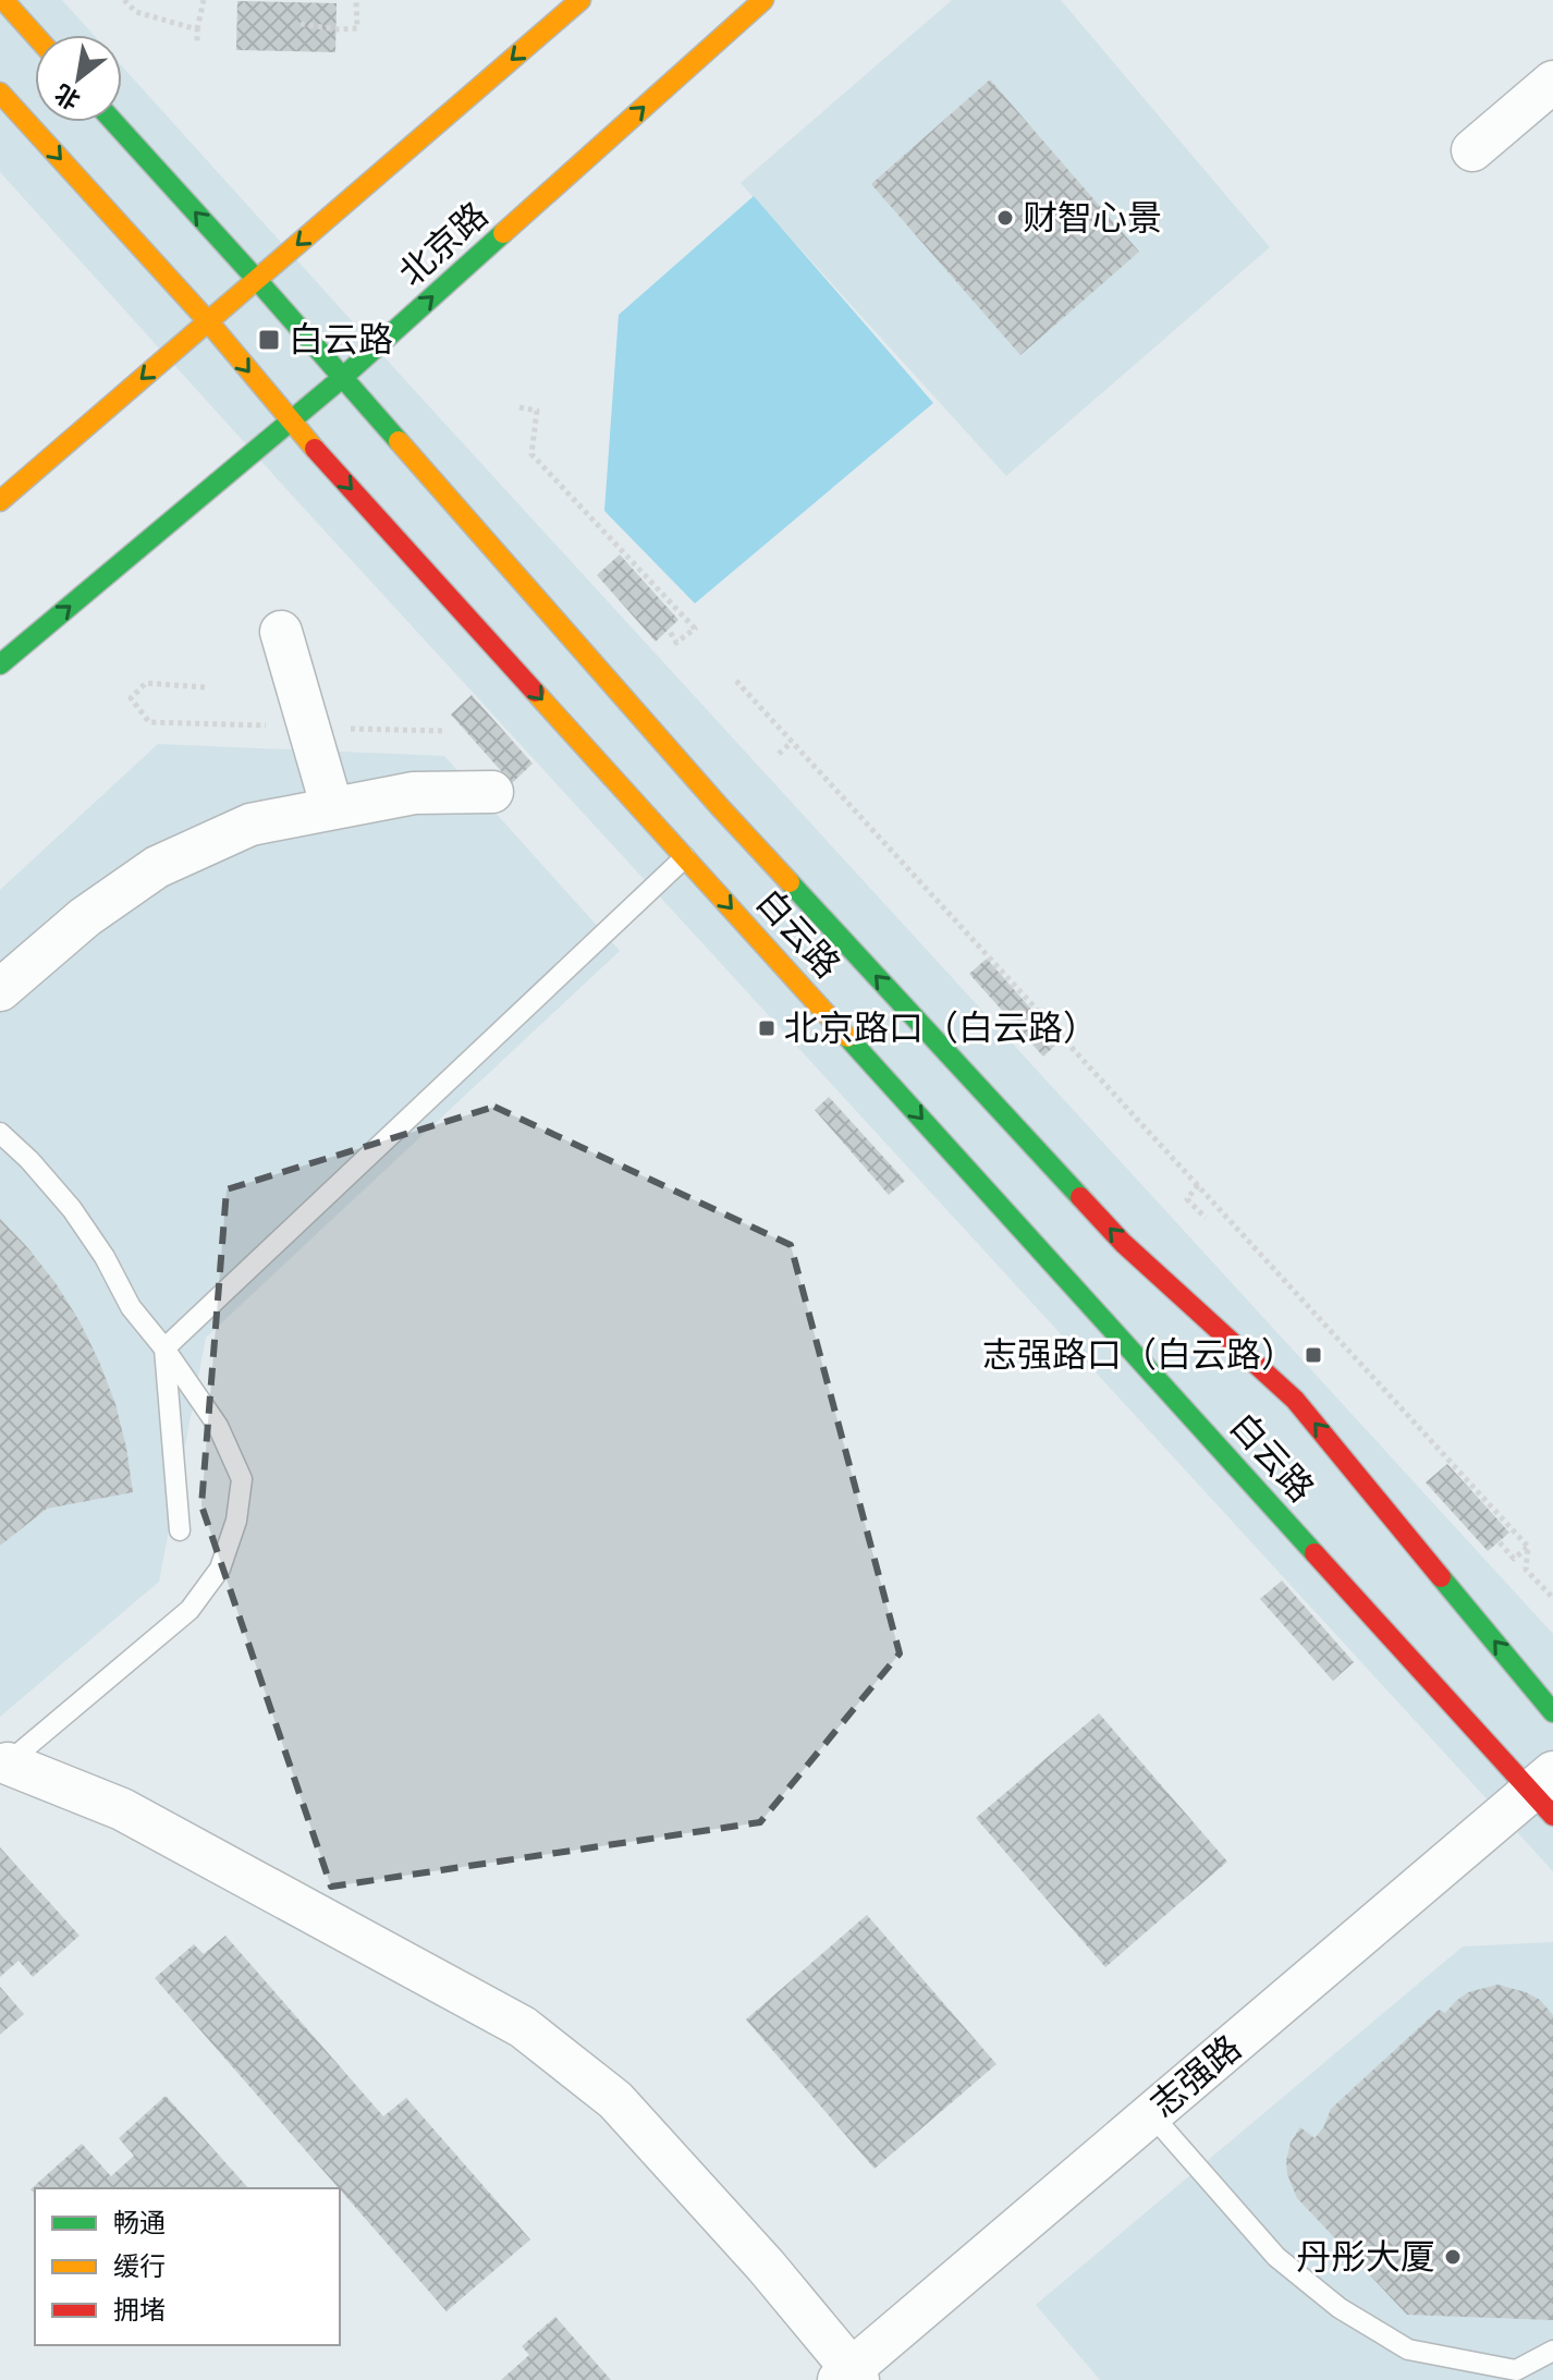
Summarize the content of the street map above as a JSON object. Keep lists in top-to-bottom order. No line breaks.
{"streets":{"main road":["北京路","白云路"],"street":["志强路"]},"crossings":[["北京路","白云路"],["白云路","志强路"]],"places":{"other":["财智心景","丹彤大厦"],"transit":["白云路","北京路口（白云路）","志强路口（白云路）"]},"legend":["畅通","缓行","拥堵"],"north":"bottom left"}
